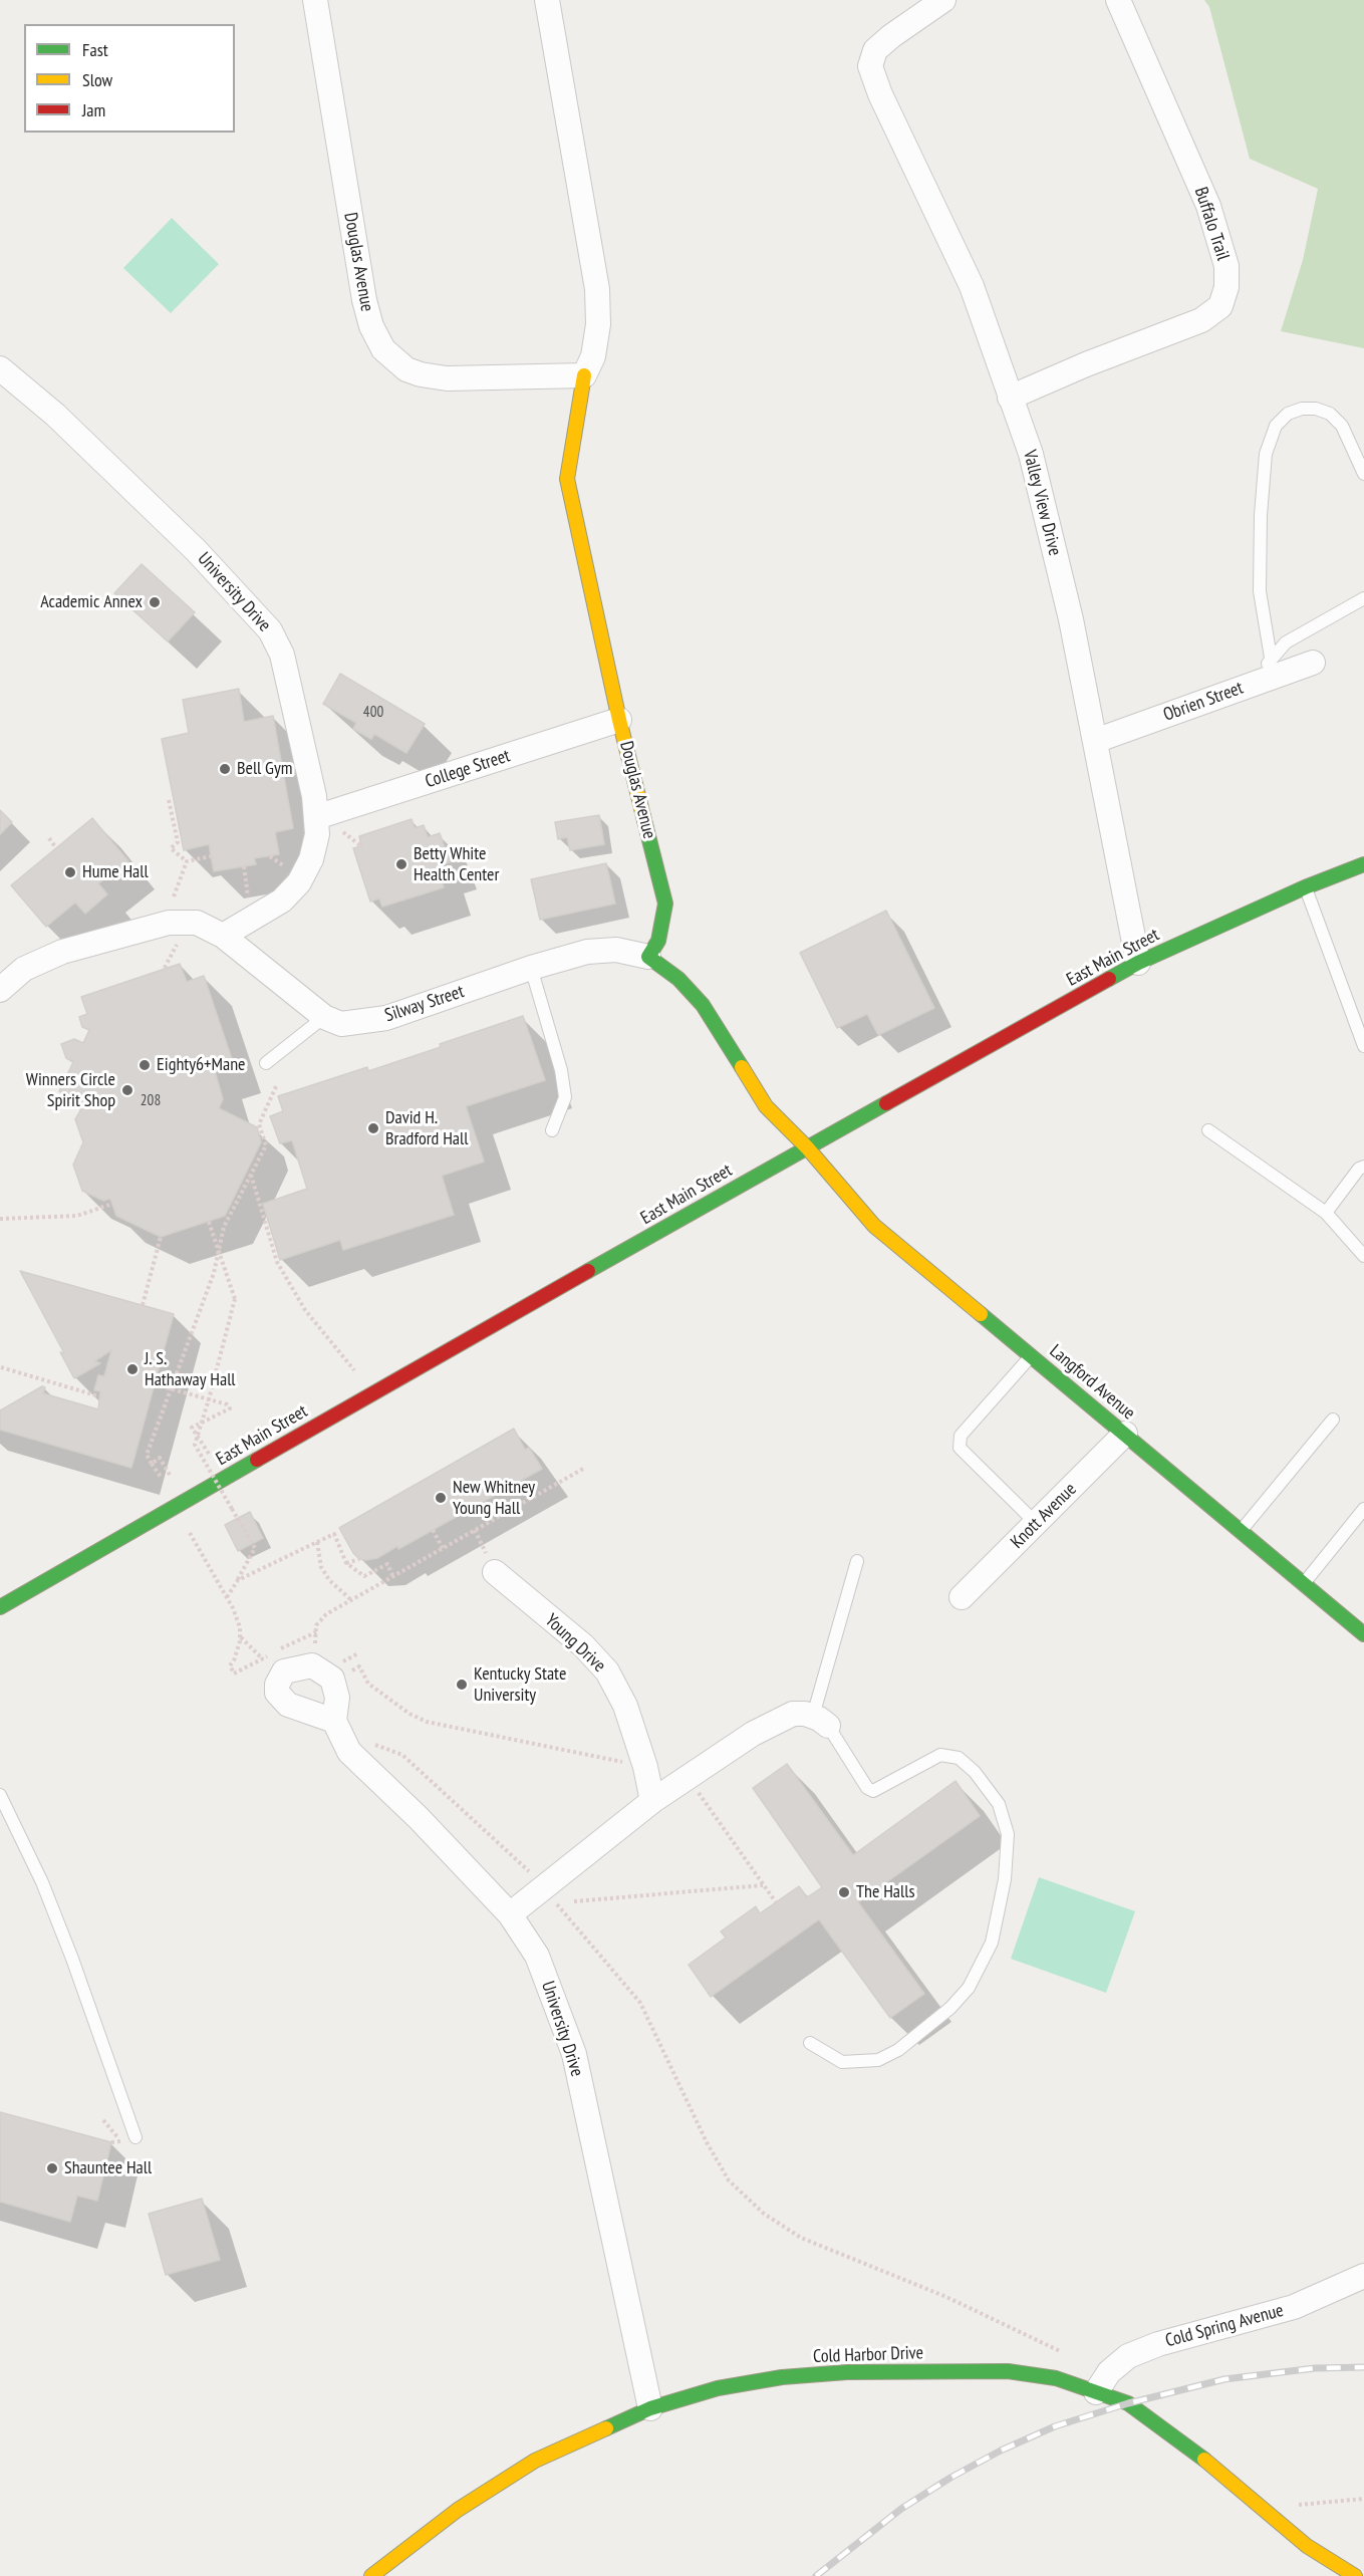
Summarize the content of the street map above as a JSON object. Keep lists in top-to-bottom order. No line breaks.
{"streets":{"street":["Buffalo Trail","Douglas Avenue","Valley View Drive","University Drive","Obrien Street","College Street","East Main Street","Silway Street","Langford Avenue","Knott Avenue","Young Drive","Cold Spring Avenue","Cold Harbor Drive"]},"crossings":[["Buffalo Trail","Valley View Drive"],["Douglas Avenue","College Street"],["Douglas Avenue","Silway Street"],["Valley View Drive","Obrien Street"],["Valley View Drive","East Main Street"],["University Drive","College Street"],["University Drive","Silway Street"],["University Drive","Cold Harbor Drive"],["East Main Street","Langford Avenue"],["Langford Avenue","Knott Avenue"],["Cold Spring Avenue","Cold Harbor Drive"]],"places":["Academic Annex","Bell Gym","Betty White Health Center","Hume Hall","Eighty6+Mane","Winners Circle Spirit Shop","David H. Bradford Hall","J. S. Hathaway Hall","New Whitney Young Hall","Kentucky State University","The Halls","Shauntee Hall"],"house_numbers":["400","208"],"legend":["Fast","Slow","Jam"]}
